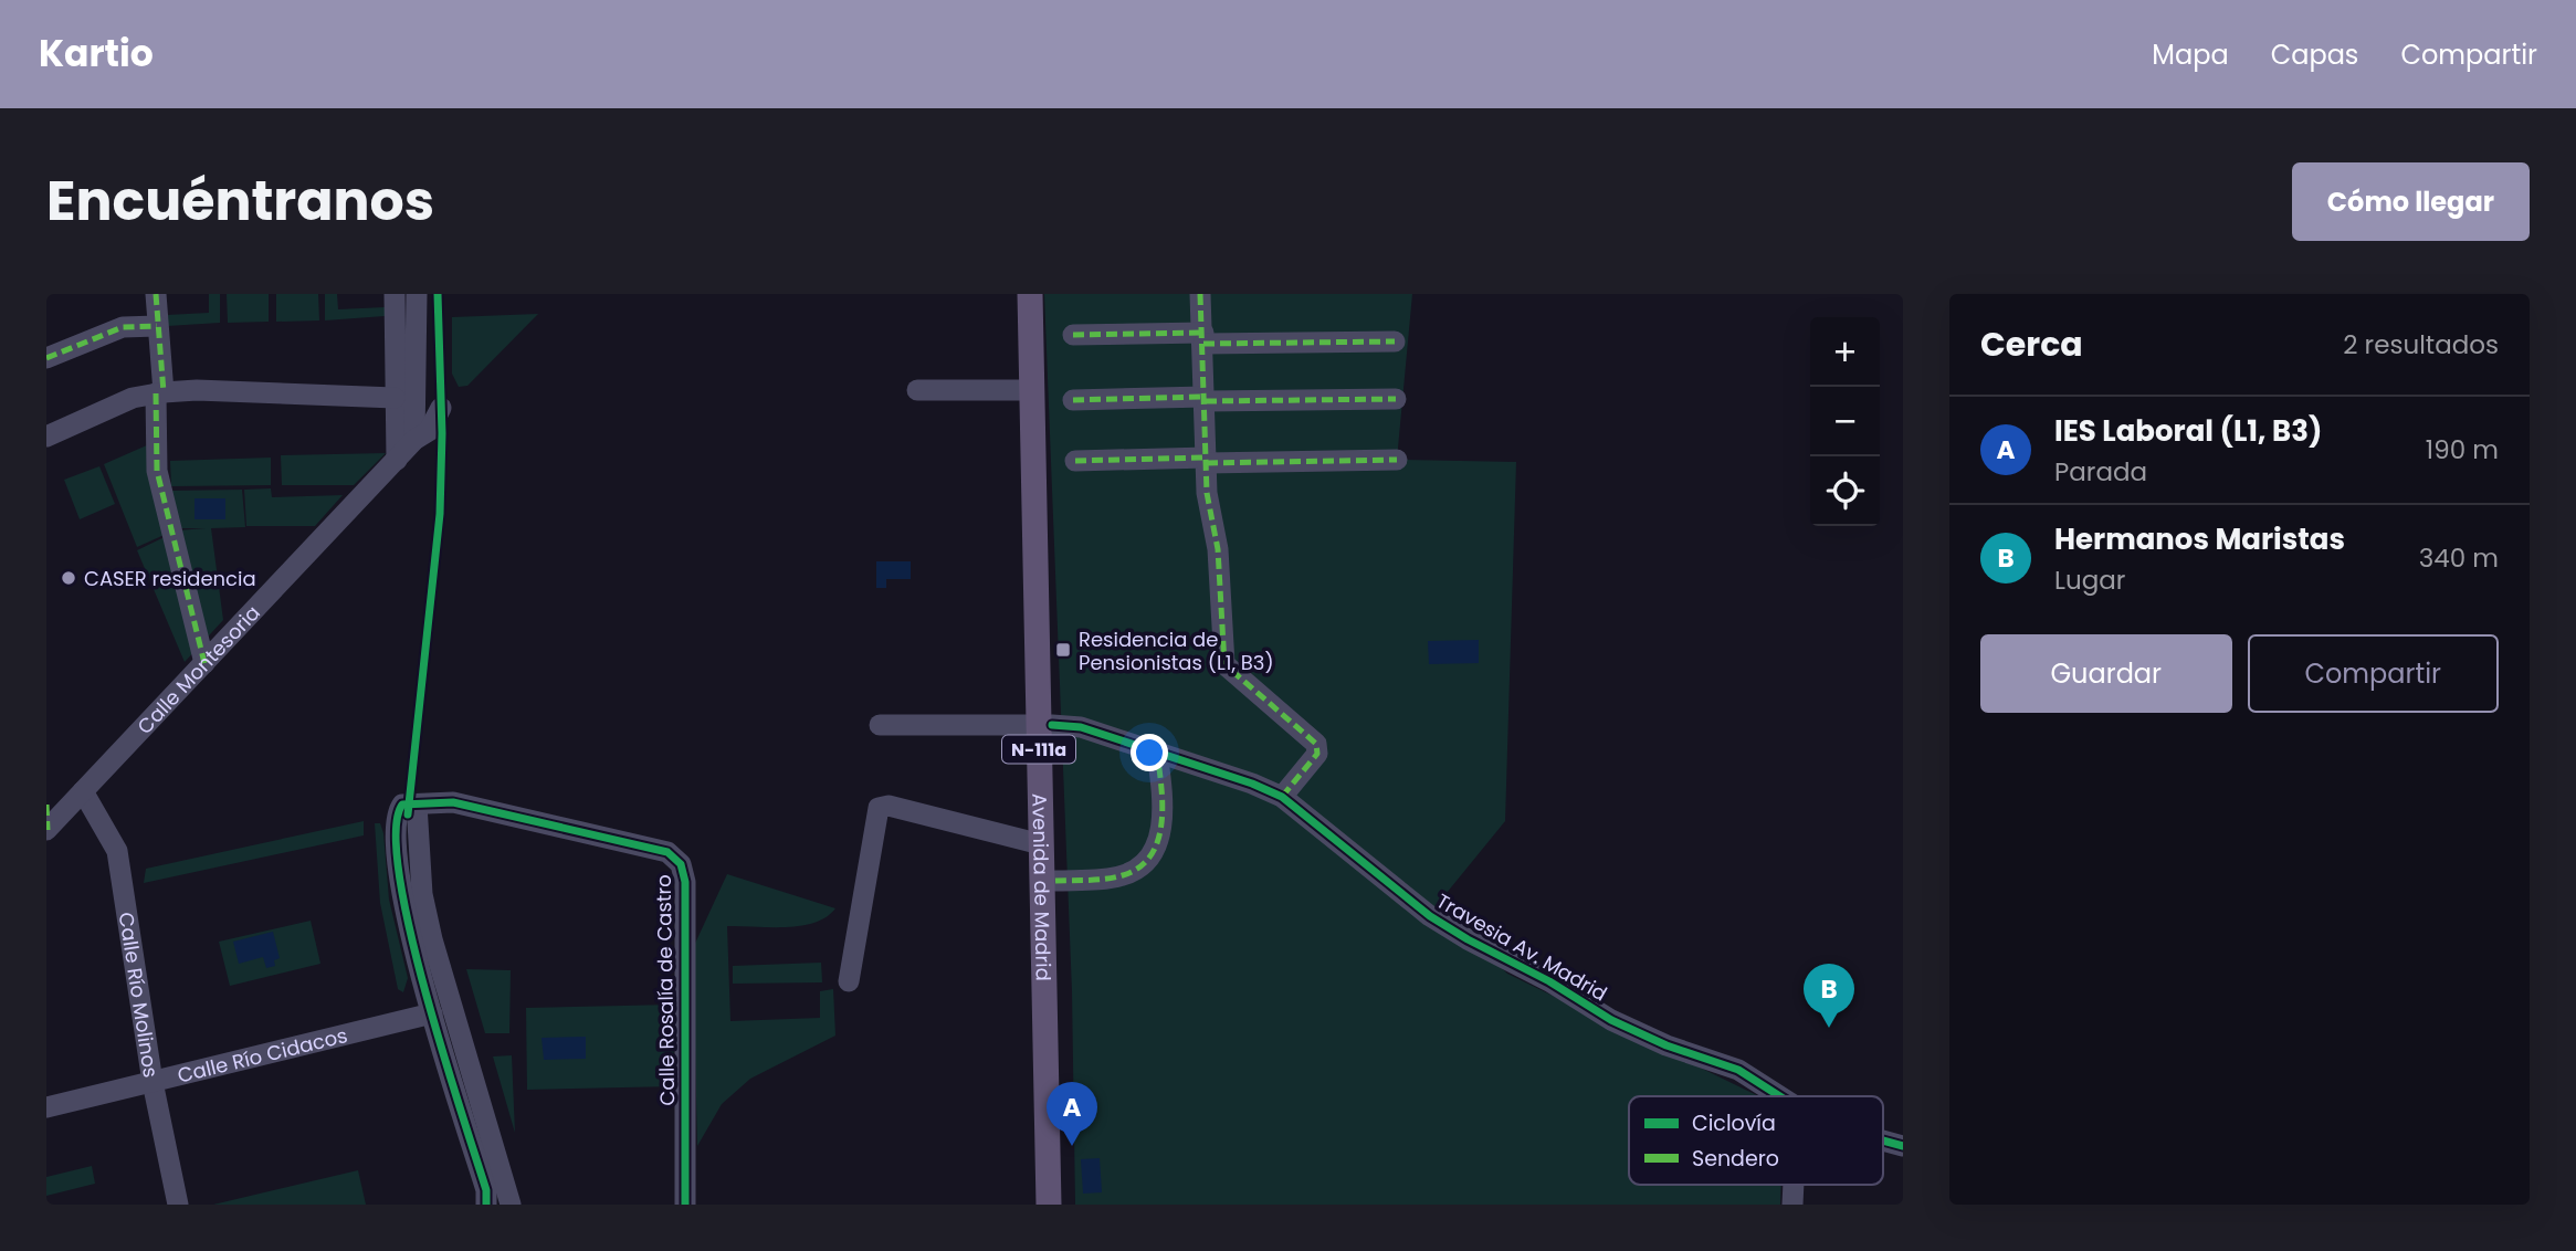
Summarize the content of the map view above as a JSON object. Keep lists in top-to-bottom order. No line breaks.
{"streets":{"main road":["N-111a","Avenida de Madrid"],"street":["Calle Montesoria","Travesia Av. Madrid","Calle Rosalía de Castro","Calle Río Molinos","Calle Río Cidacos"]},"crossings":[["Calle Montesoria","Calle Río Molinos"],["Avenida de Madrid","Travesia Av. Madrid"],["Calle Río Molinos","Calle Río Cidacos"]],"places":{"other":["CASER residencia"],"transit":["Residencia de Pensionistas (L1, B3)"]},"legend":["Ciclovía","Sendero"],"page":{"header":"Kartio","nav":["Mapa","Capas","Compartir"],"title":"Encuéntranos","buttons":["Cómo llegar",["Guardar","Compartir"]],"heading":["Cerca","2 resultados"],"map_buttons":["+","−"],"list":[{"mark":"A","name":"IES Laboral (L1, B3)","note":"Parada","value":"190 m"},{"mark":"B","name":"Hermanos Maristas","note":"Lugar","value":"340 m"}],"pins":["B","A"]}}
